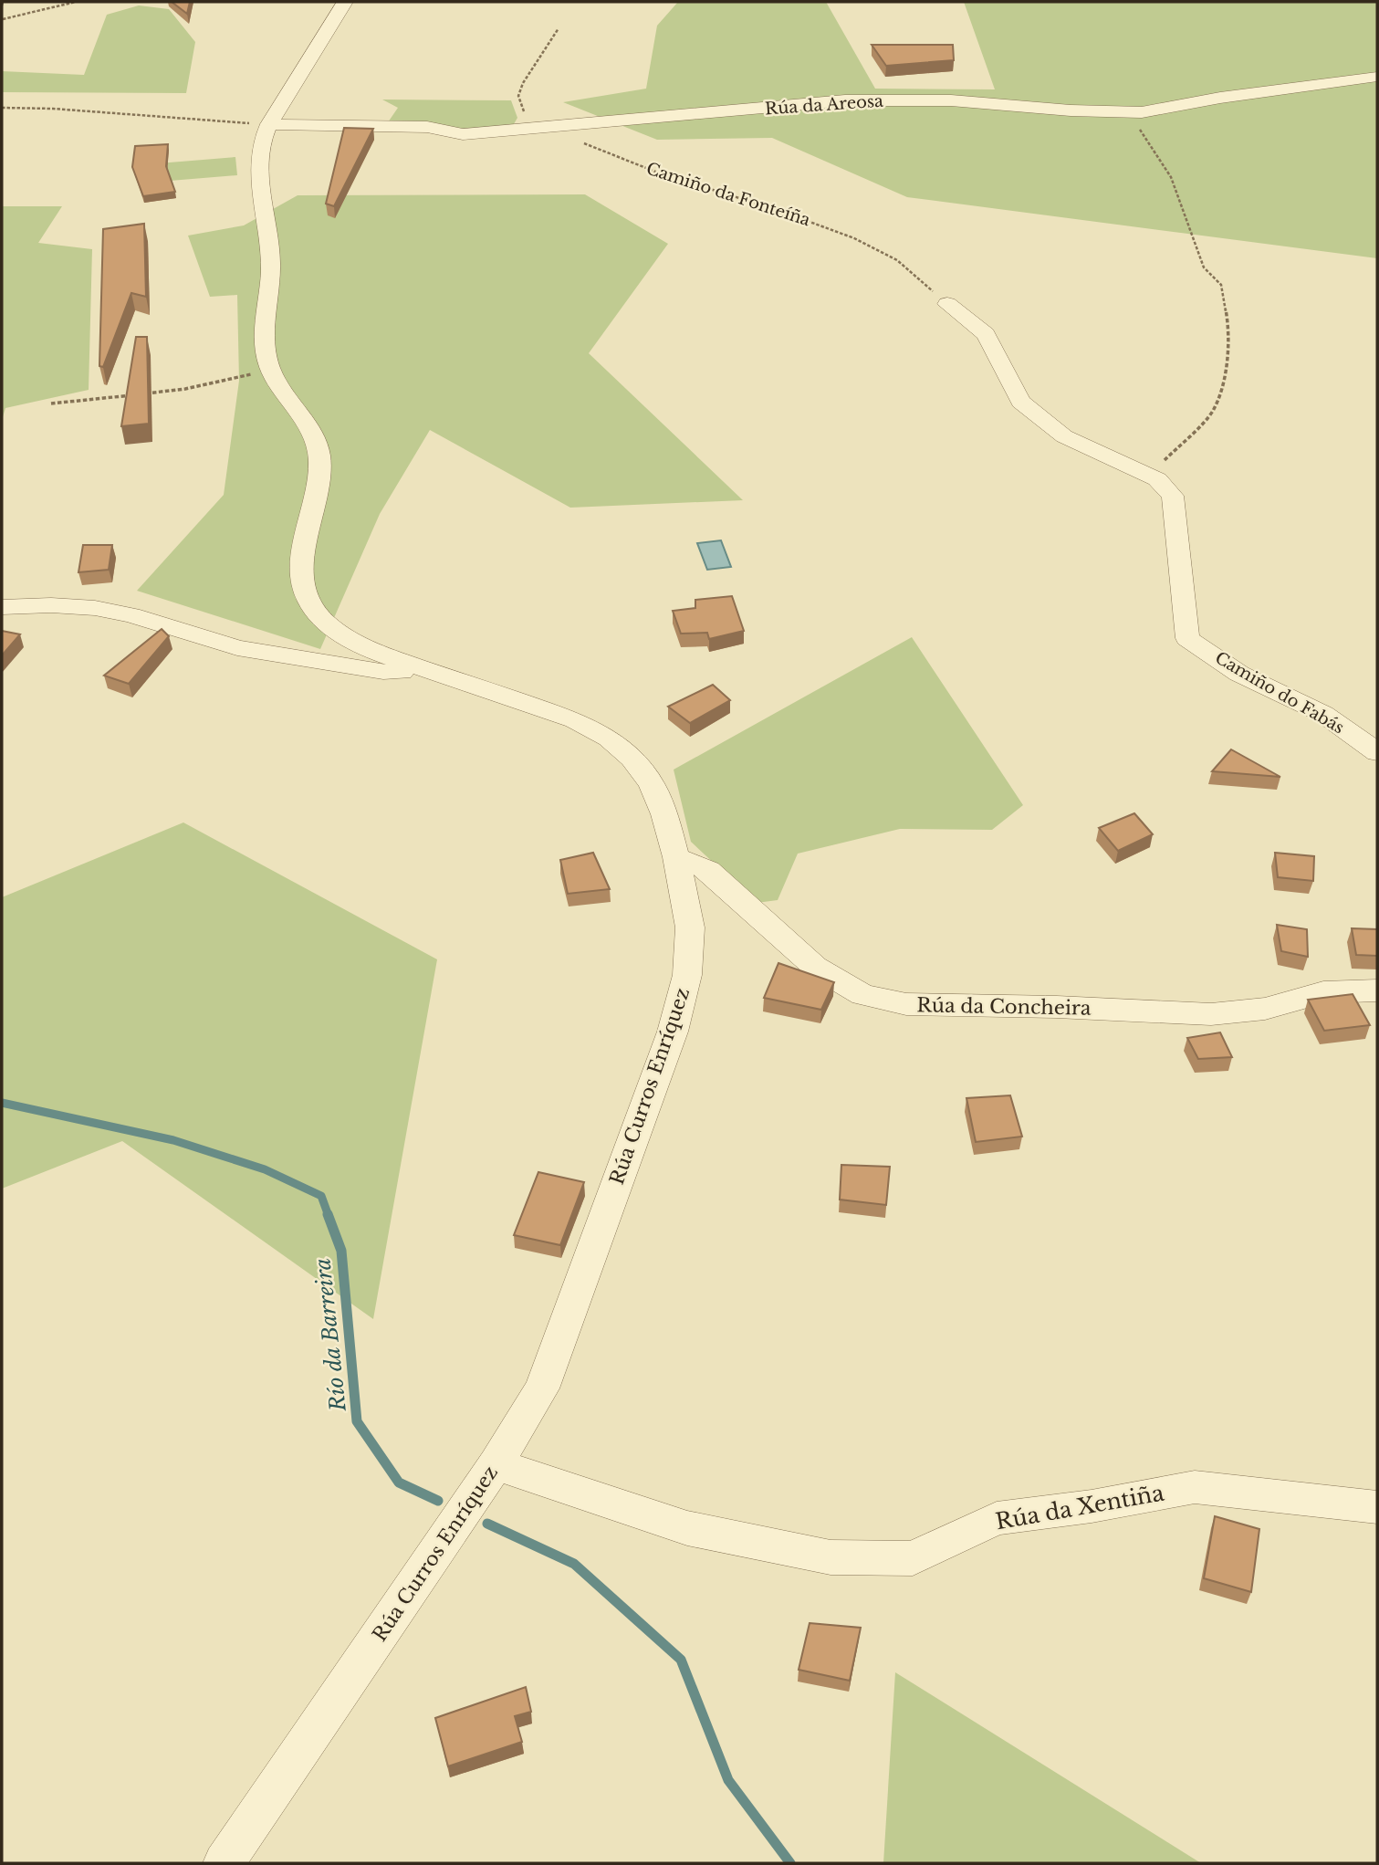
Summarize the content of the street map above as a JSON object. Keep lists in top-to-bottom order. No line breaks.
{"streets":{"street":["Rúa da Areosa","Camiño do Fabás","Rúa da Concheira","Rúa Curros Enríquez","Rúa da Xentiña"],"path":["Camiño da Fonteíña"]},"crossings":[["Rúa da Areosa","Camiño da Fonteíña"],["Rúa da Areosa","Rúa Curros Enríquez"],["Rúa da Concheira","Rúa Curros Enríquez"],["Rúa Curros Enríquez","Rúa da Xentiña"]],"water":["Río da Barreira"]}
